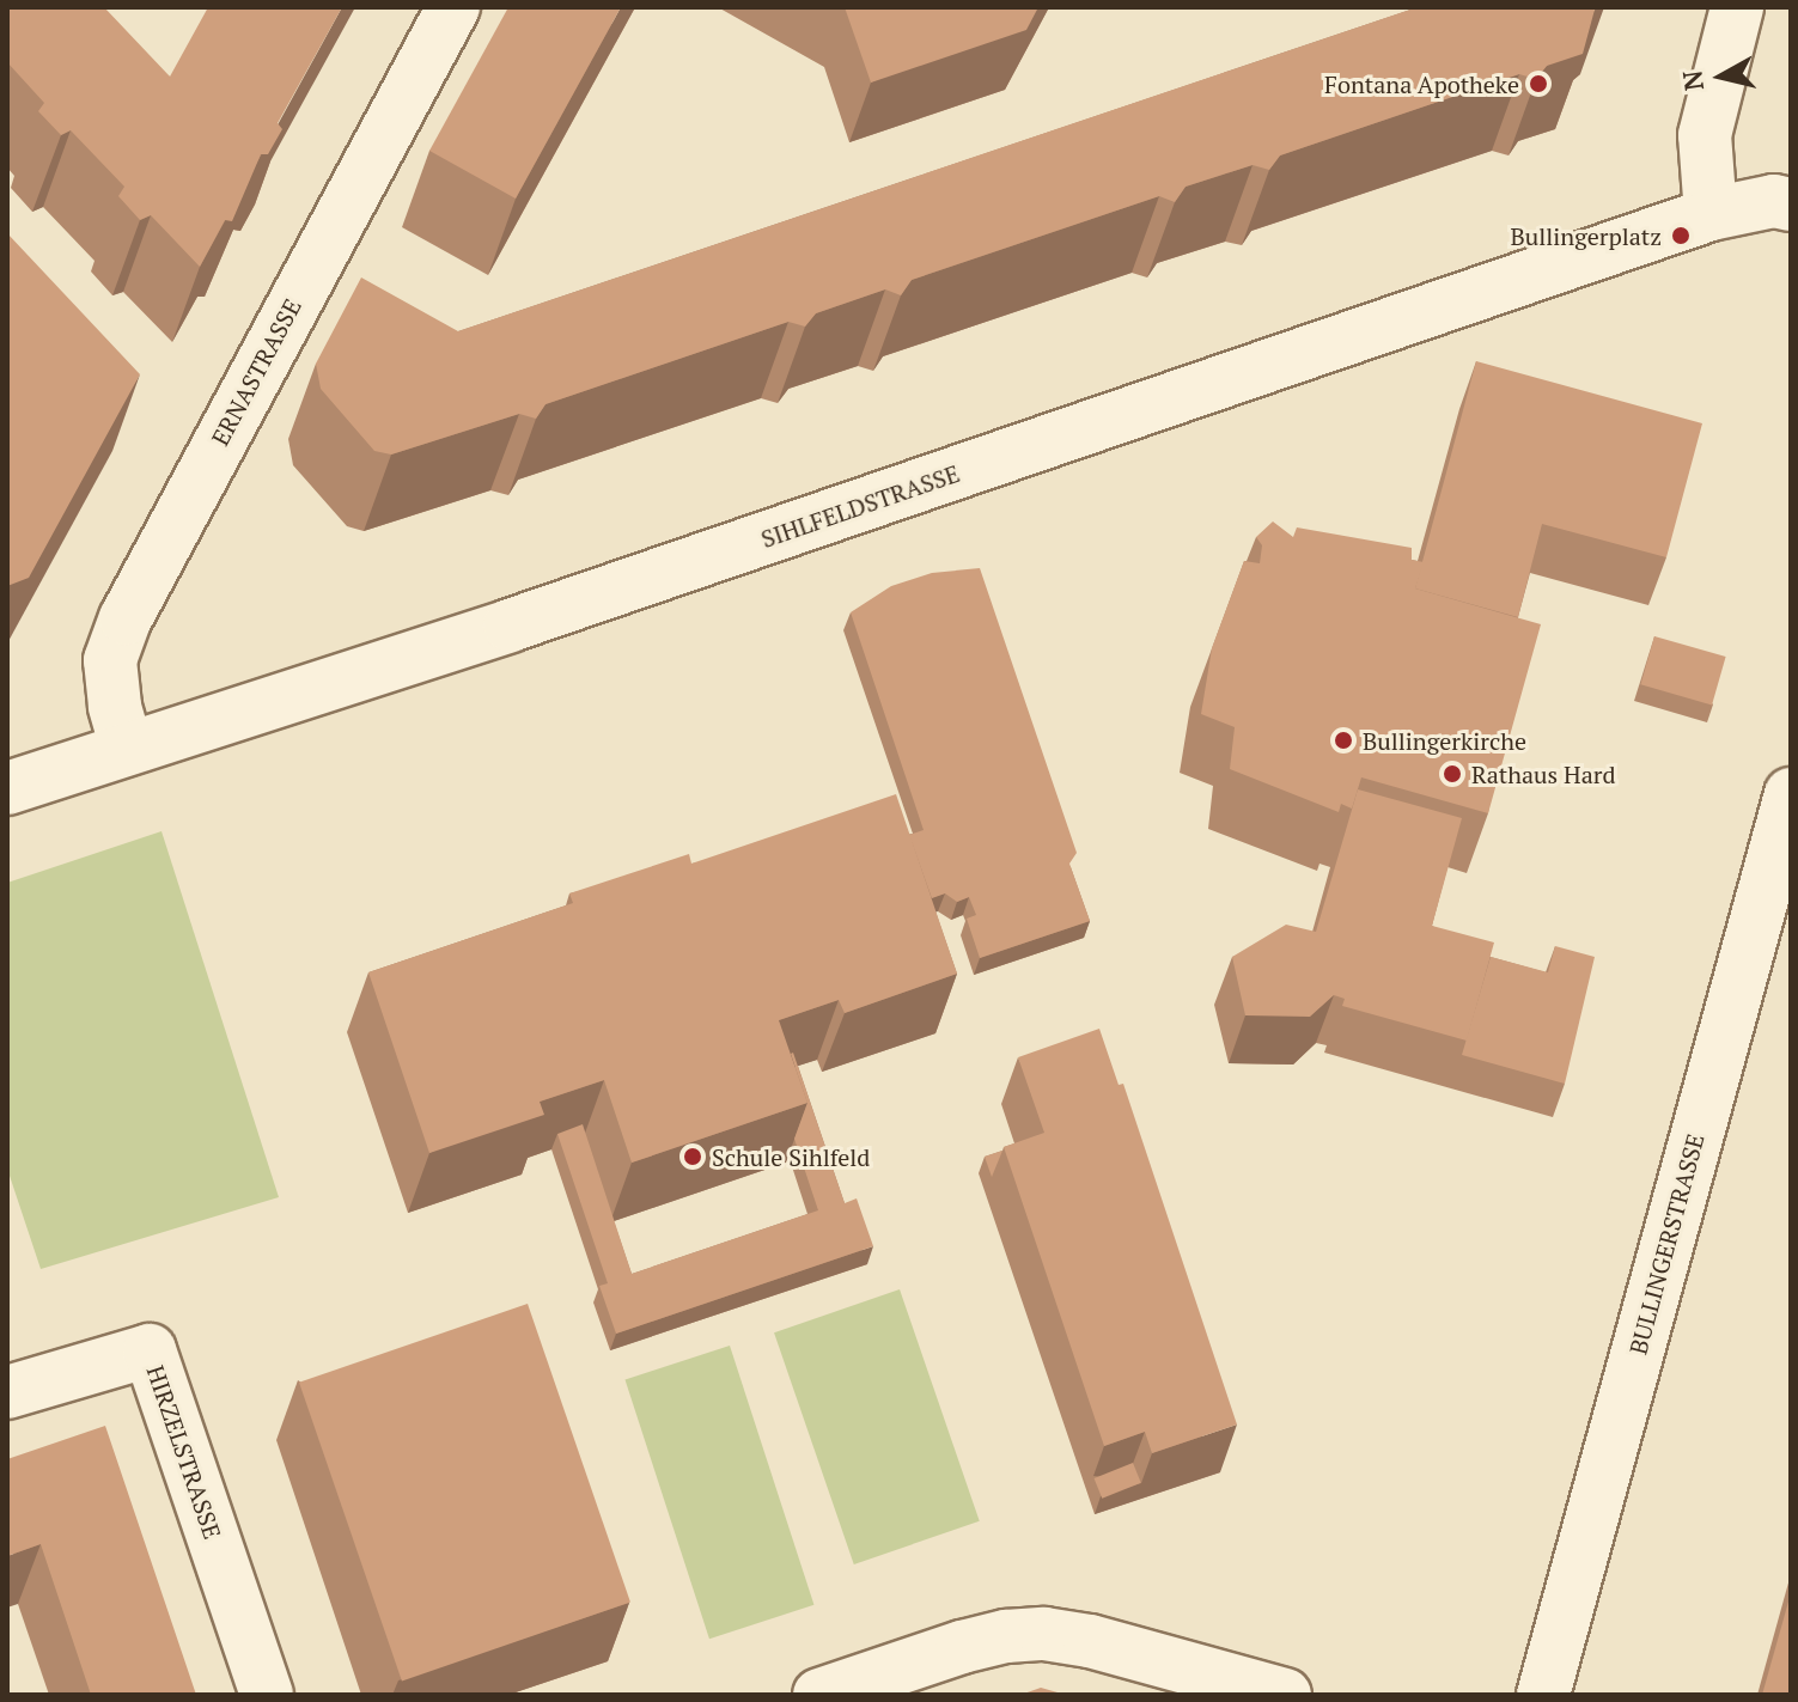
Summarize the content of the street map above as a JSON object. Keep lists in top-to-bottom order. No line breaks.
{"streets":{"street":["ERNASTRASSE","SIHLFELDSTRASSE","BULLINGERSTRASSE","HIRZELSTRASSE"]},"crossings":[["ERNASTRASSE","SIHLFELDSTRASSE"]],"places":["Fontana Apotheke","Bullingerplatz","Bullingerkirche","Rathaus Hard","Schule Sihlfeld"],"north":"left"}
